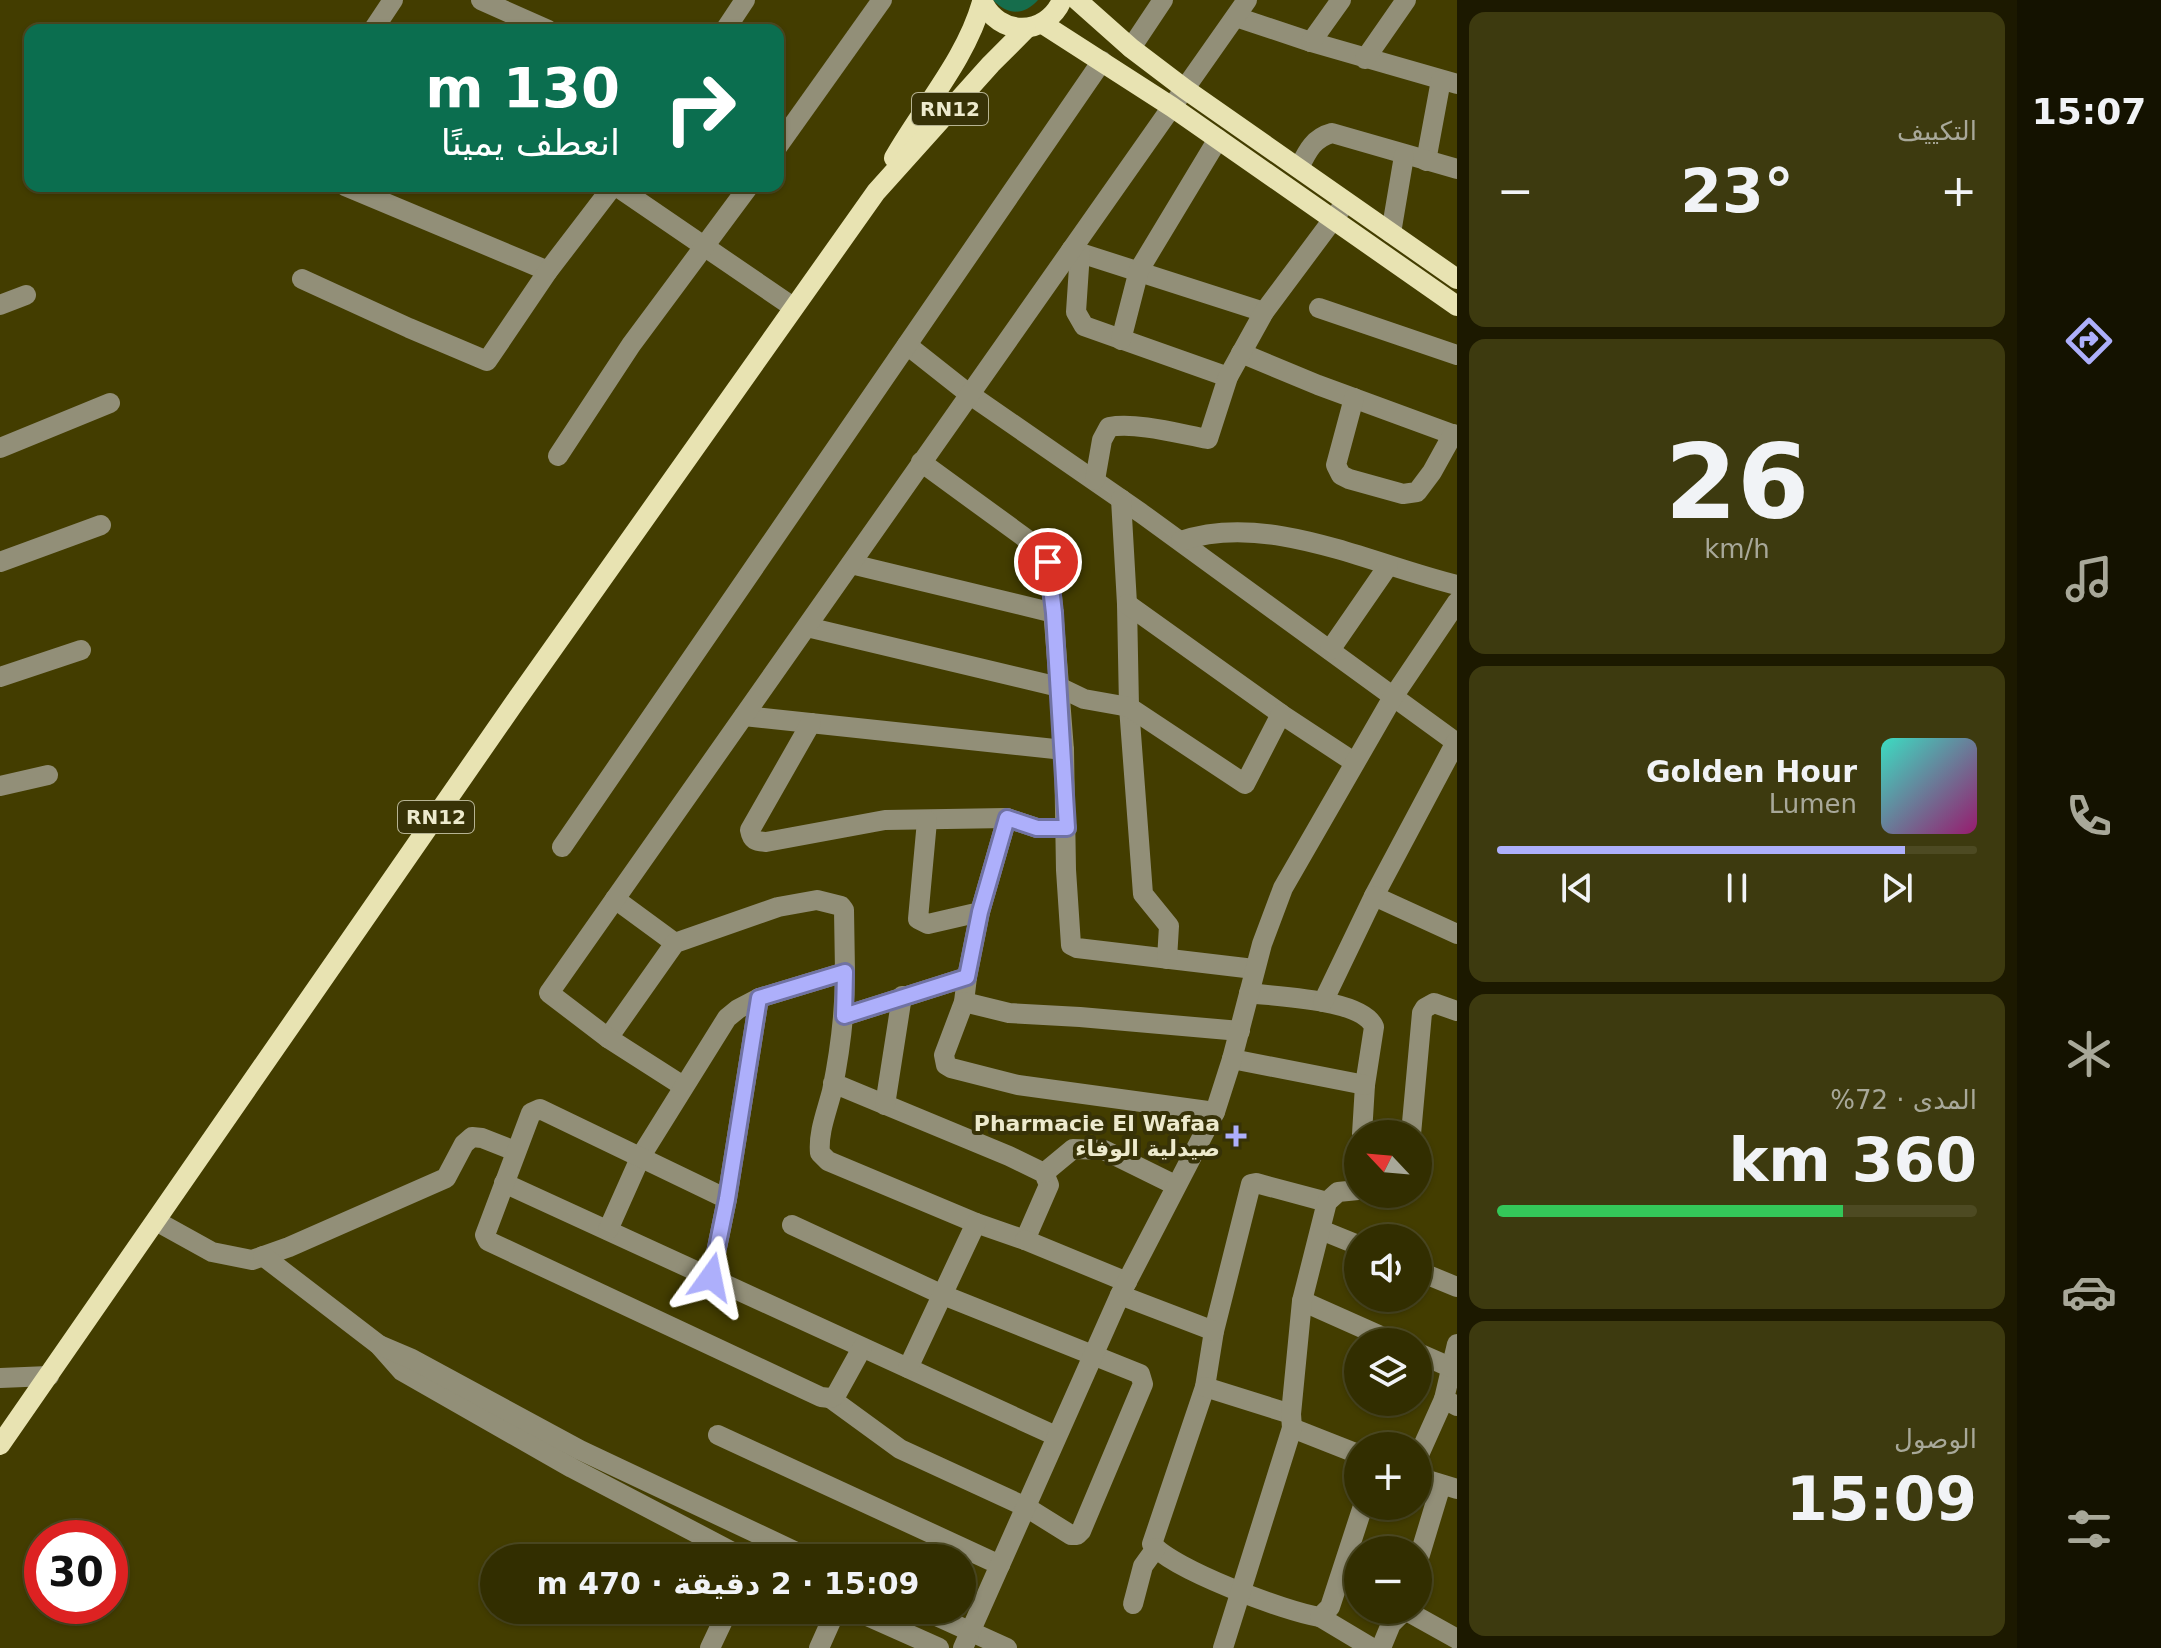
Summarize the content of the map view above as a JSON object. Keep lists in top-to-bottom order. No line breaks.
{"streets":{"main road":["RN12"]},"places":{"health":["Pharmacie El Wafaa صيدلية الوفاء"]},"north":"top left","page":{"tabs":"15:07","tile":["التكييف",["26","km/h"],["المدى · 72%","360 km"],["الوصول","15:09"]],"turn":["130 m","انعطف يمينًا"],"heat":["−","23°","+"],"song":["Golden Hour","Lumen"],"map_buttons":["+","−"],"limit":"30","trip":"15:09 · 2 دقيقة · 470 m"}}
